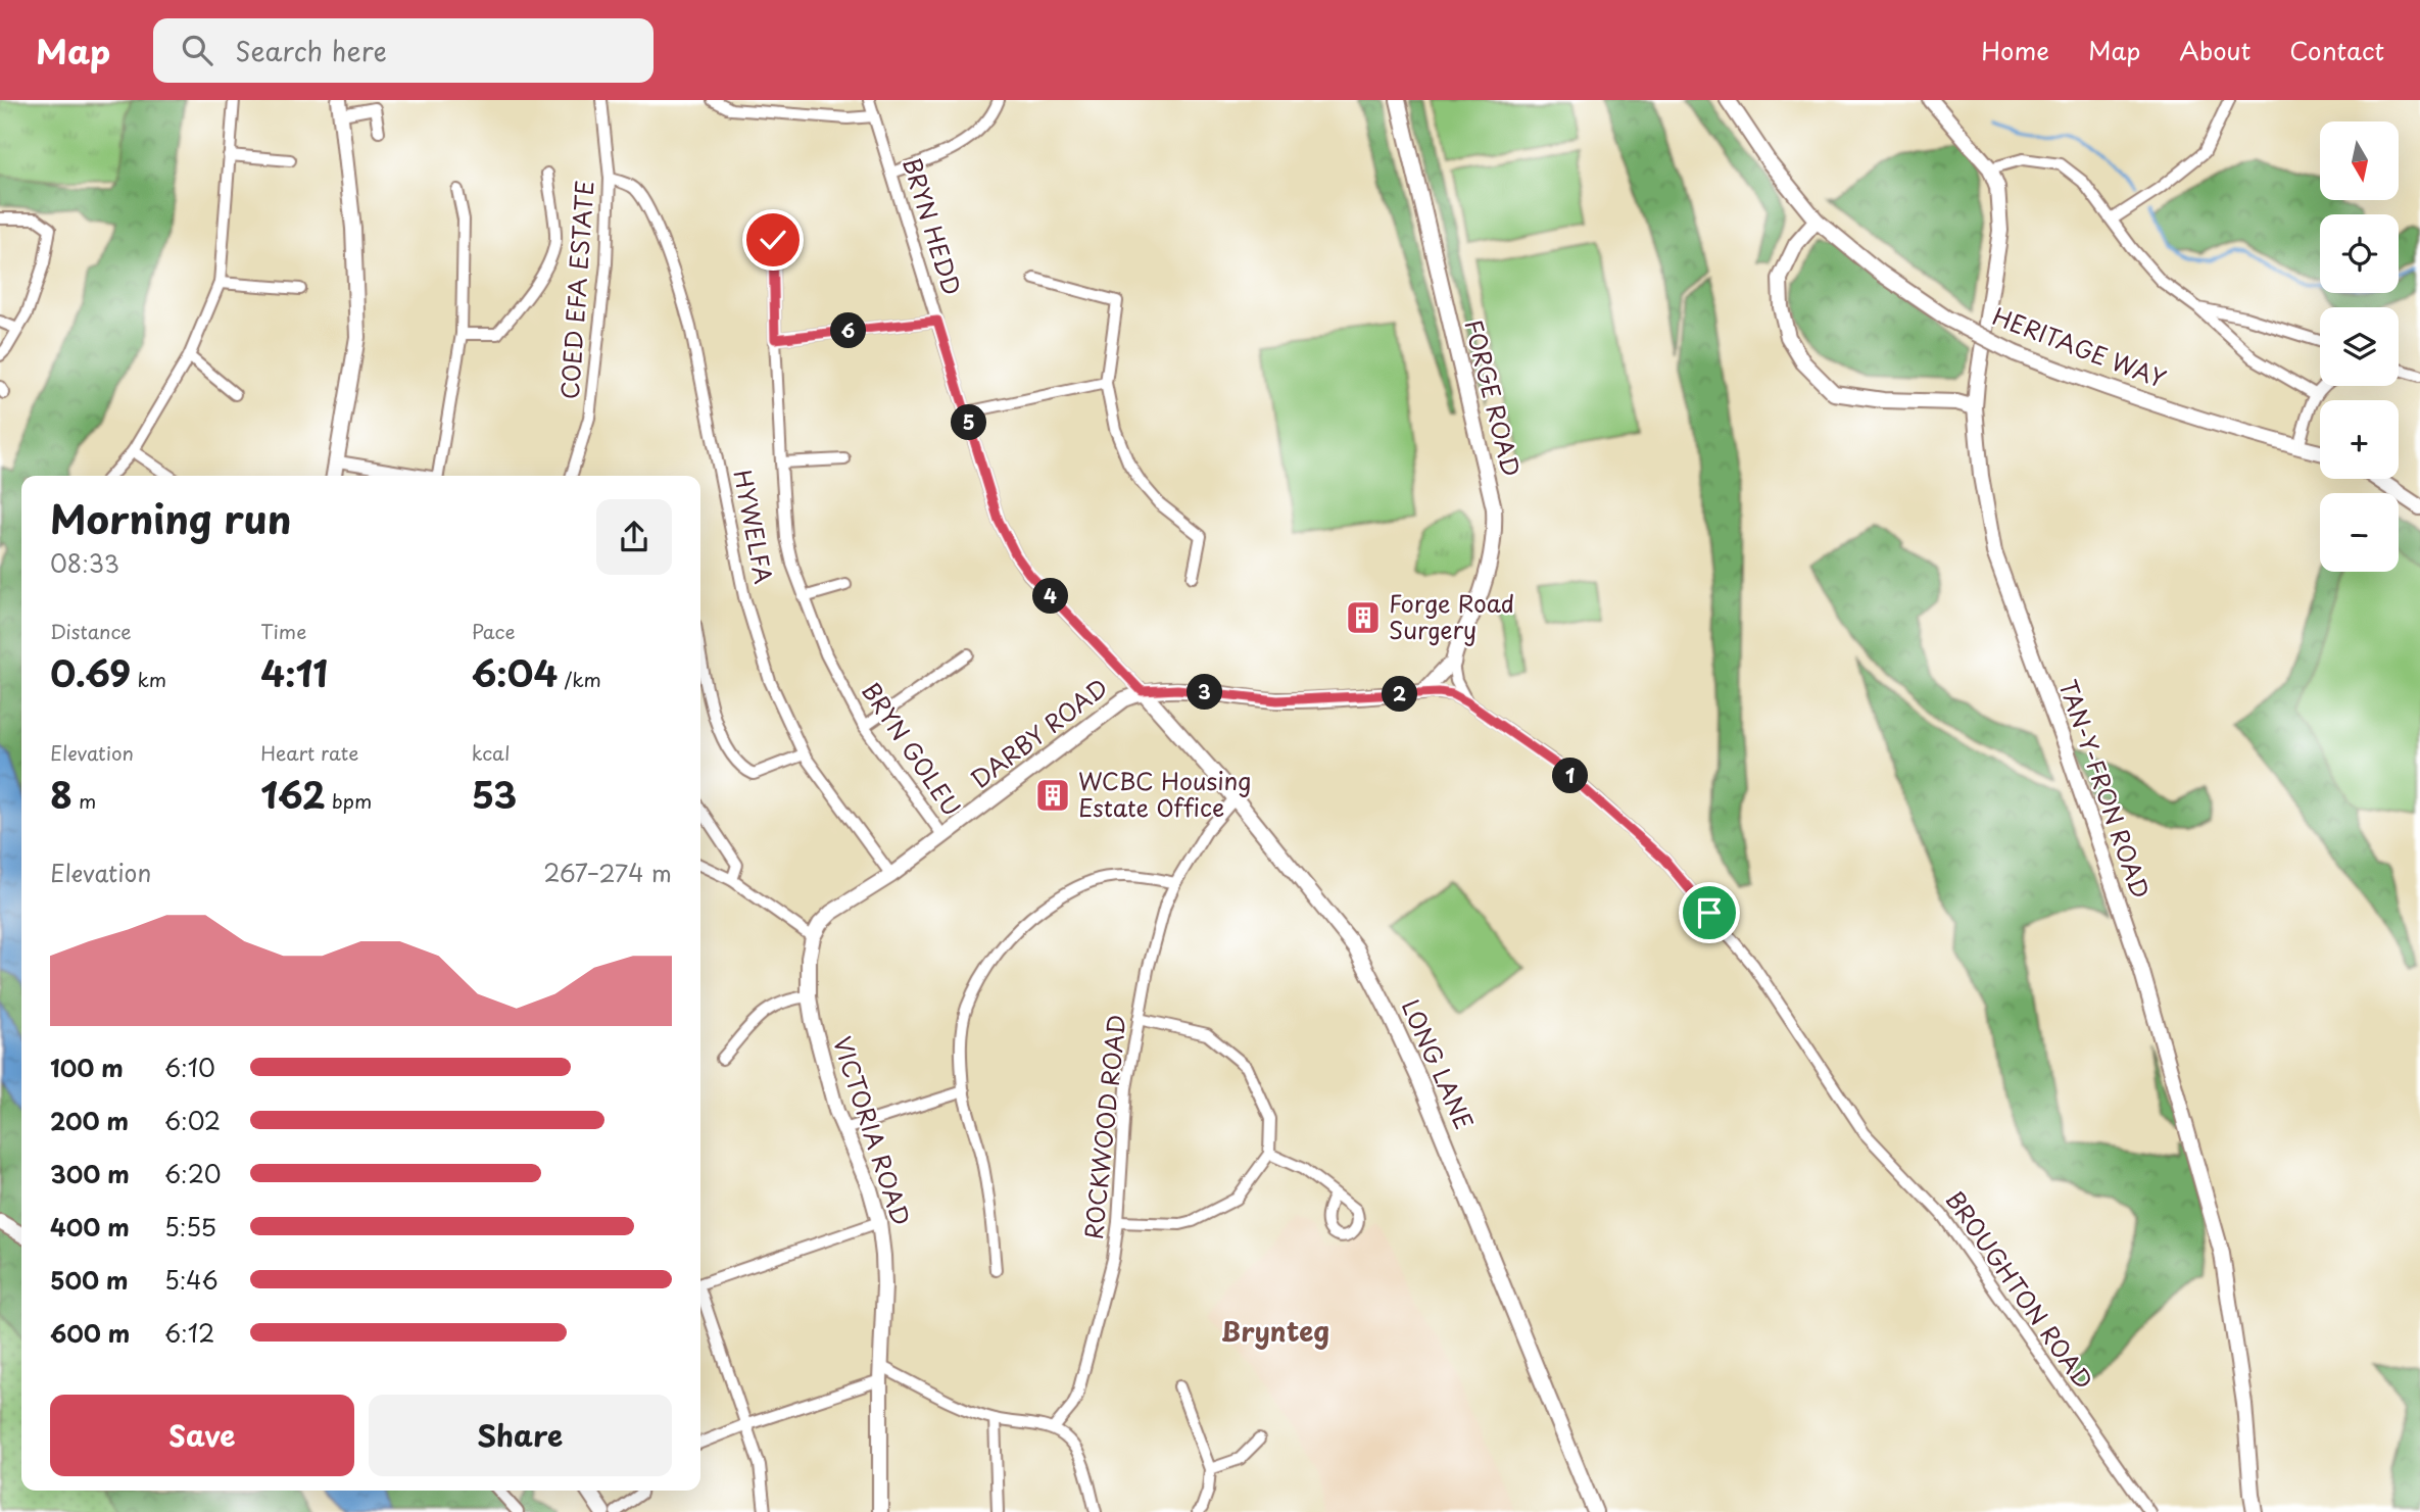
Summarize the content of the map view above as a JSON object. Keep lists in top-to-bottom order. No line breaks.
{"streets":{"street":["BRYN HEDD","COED EFA ESTATE","HERITAGE WAY","FORGE ROAD","HYWELFA","DARBY ROAD","BRYN GOLEU","TAN-Y-FRON ROAD","LONG LANE","ROCKWOOD ROAD","VICTORIA ROAD","BROUGHTON ROAD"]},"crossings":[["BRYN HEDD","DARBY ROAD"],["BRYN HEDD","LONG LANE"],["COED EFA ESTATE","HYWELFA"],["FORGE ROAD","DARBY ROAD"],["FORGE ROAD","BROUGHTON ROAD"],["HYWELFA","DARBY ROAD"],["DARBY ROAD","BRYN GOLEU"],["DARBY ROAD","LONG LANE"],["DARBY ROAD","VICTORIA ROAD"],["DARBY ROAD","BROUGHTON ROAD"],["LONG LANE","ROCKWOOD ROAD"]],"districts":["Brynteg"],"places":{"building":["Forge Road Surgery","WCBC Housing Estate Office"]},"north":"bottom","page":{"header":"Map","search":"Search here","nav":["Home","Map","About","Contact"],"map_buttons":["+","−"],"pins":["6","5","4","3","2","1"],"heading":["Morning run","08:33"],"stats":[["Distance","0.69 km"],["Time","4:11"],["Pace","6:04 /km"],["Elevation","8 m"],["Heart rate","162 bpm"],["kcal","53"]],"chart":["Elevation","267–274 m"],"list":[{"name":"100 m","note":"6:10"},{"name":"200 m","note":"6:02"},{"name":"300 m","note":"6:20"},{"name":"400 m","note":"5:55"},{"name":"500 m","note":"5:46"},{"name":"600 m","note":"6:12"}],"buttons":["Save","Share"]}}
